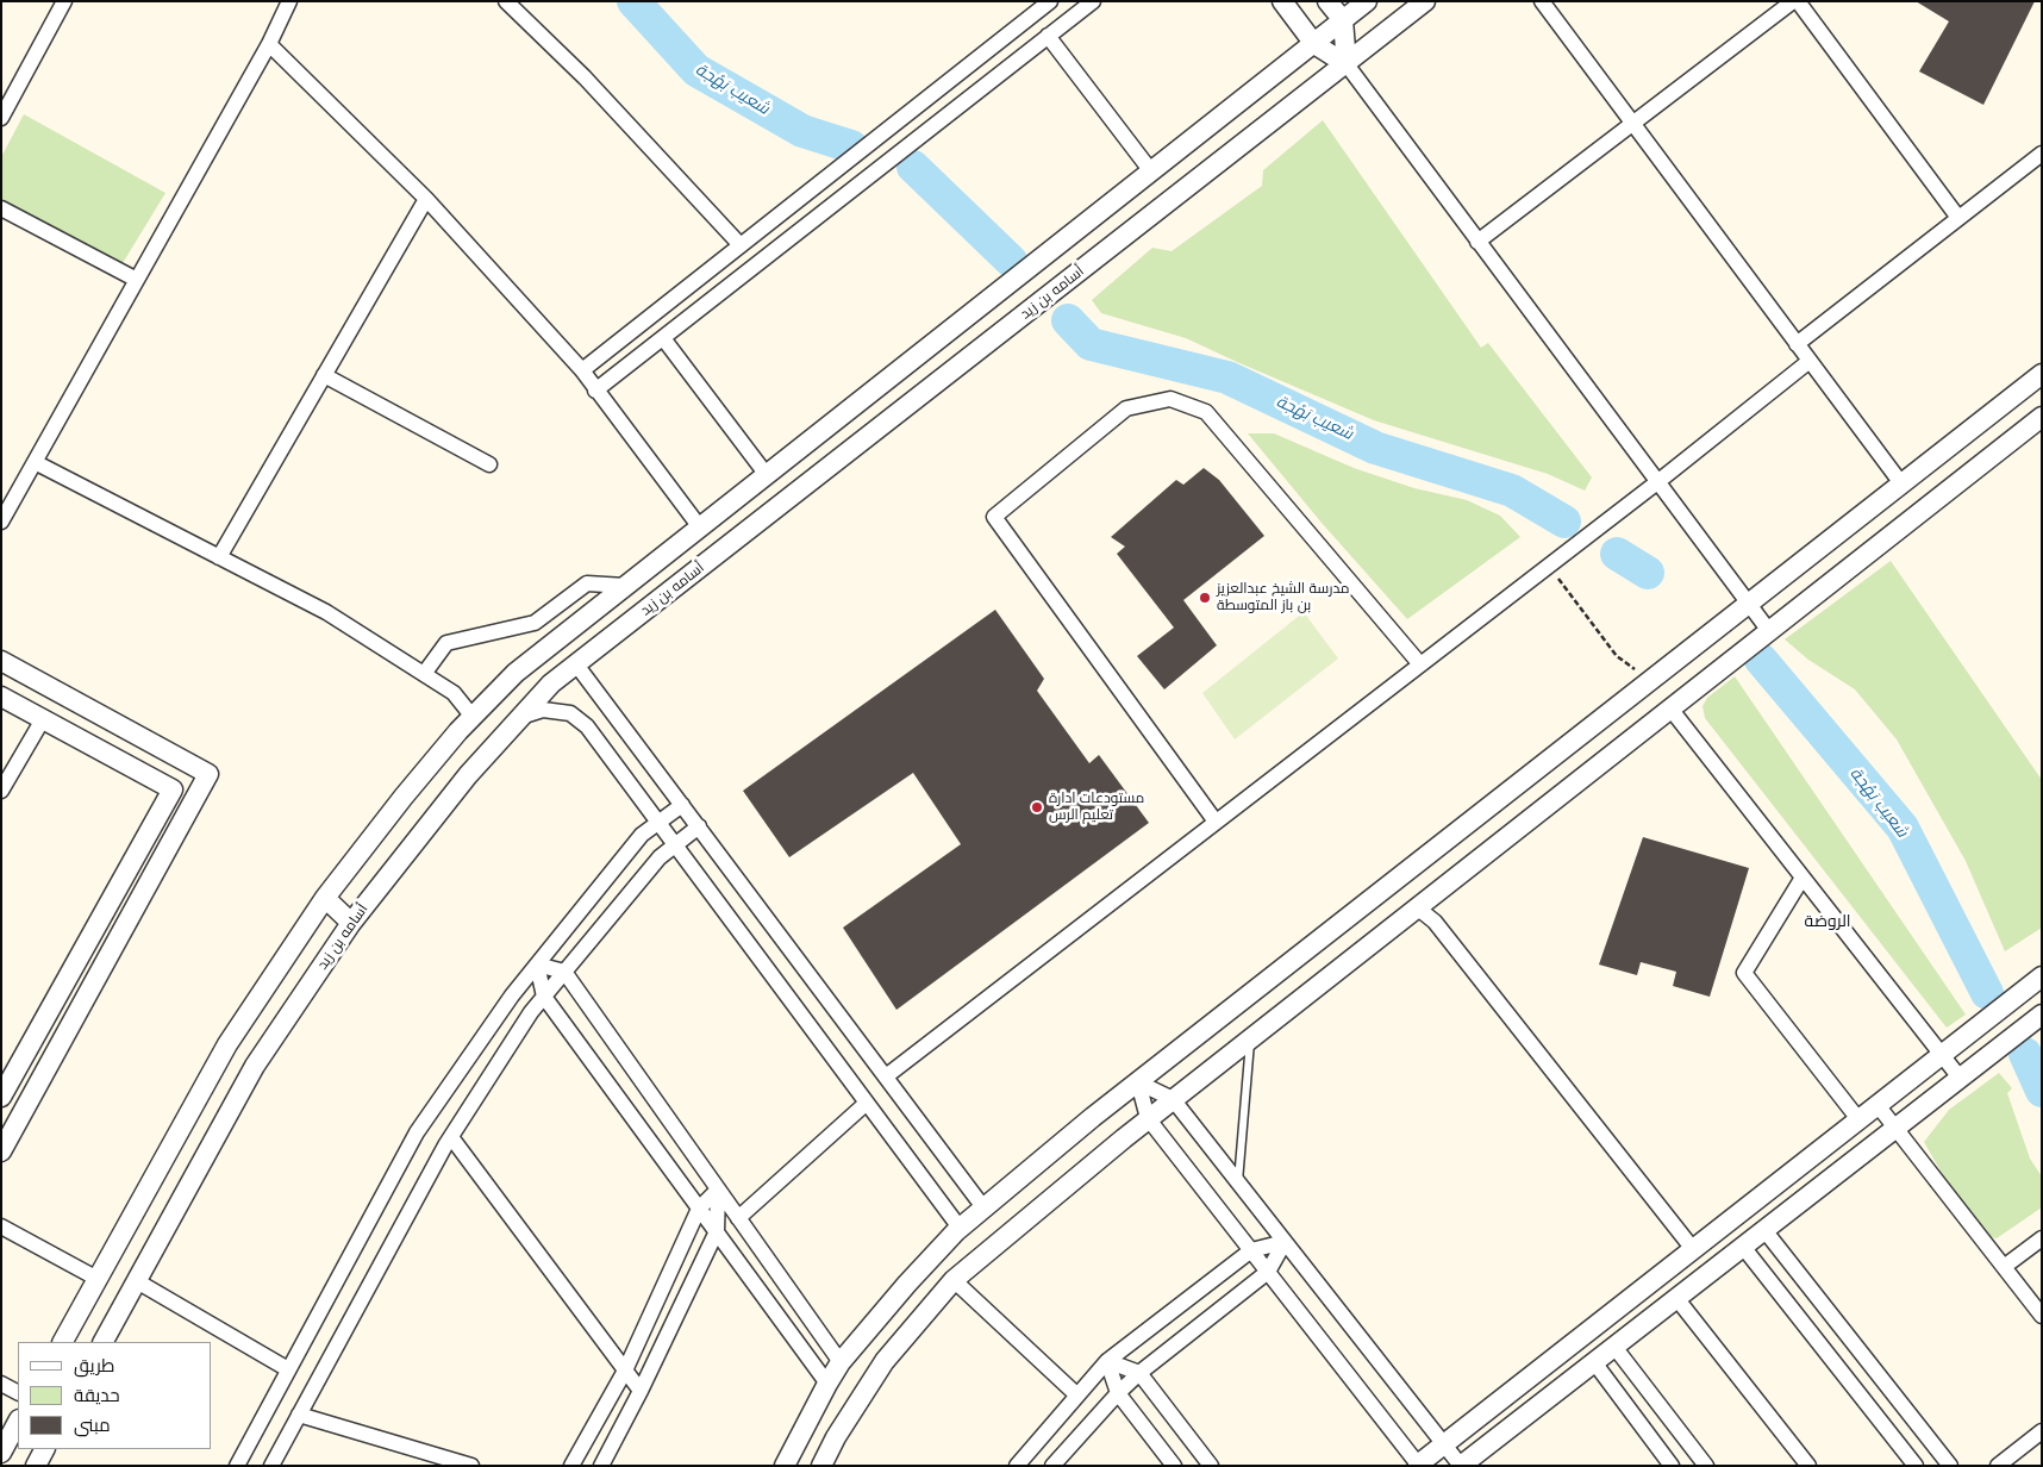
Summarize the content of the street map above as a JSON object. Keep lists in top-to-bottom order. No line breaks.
{"streets":{"street":["أسامه بن زيد"]},"districts":["الروضة"],"water":["شعيب بَهْجة"],"places":["مدرسة الشيخ عبدالعزيز بن باز المتوسطة","مستودعات ادارة تعليم الرس"],"legend":["طريق","حديقة","مبنى"]}
